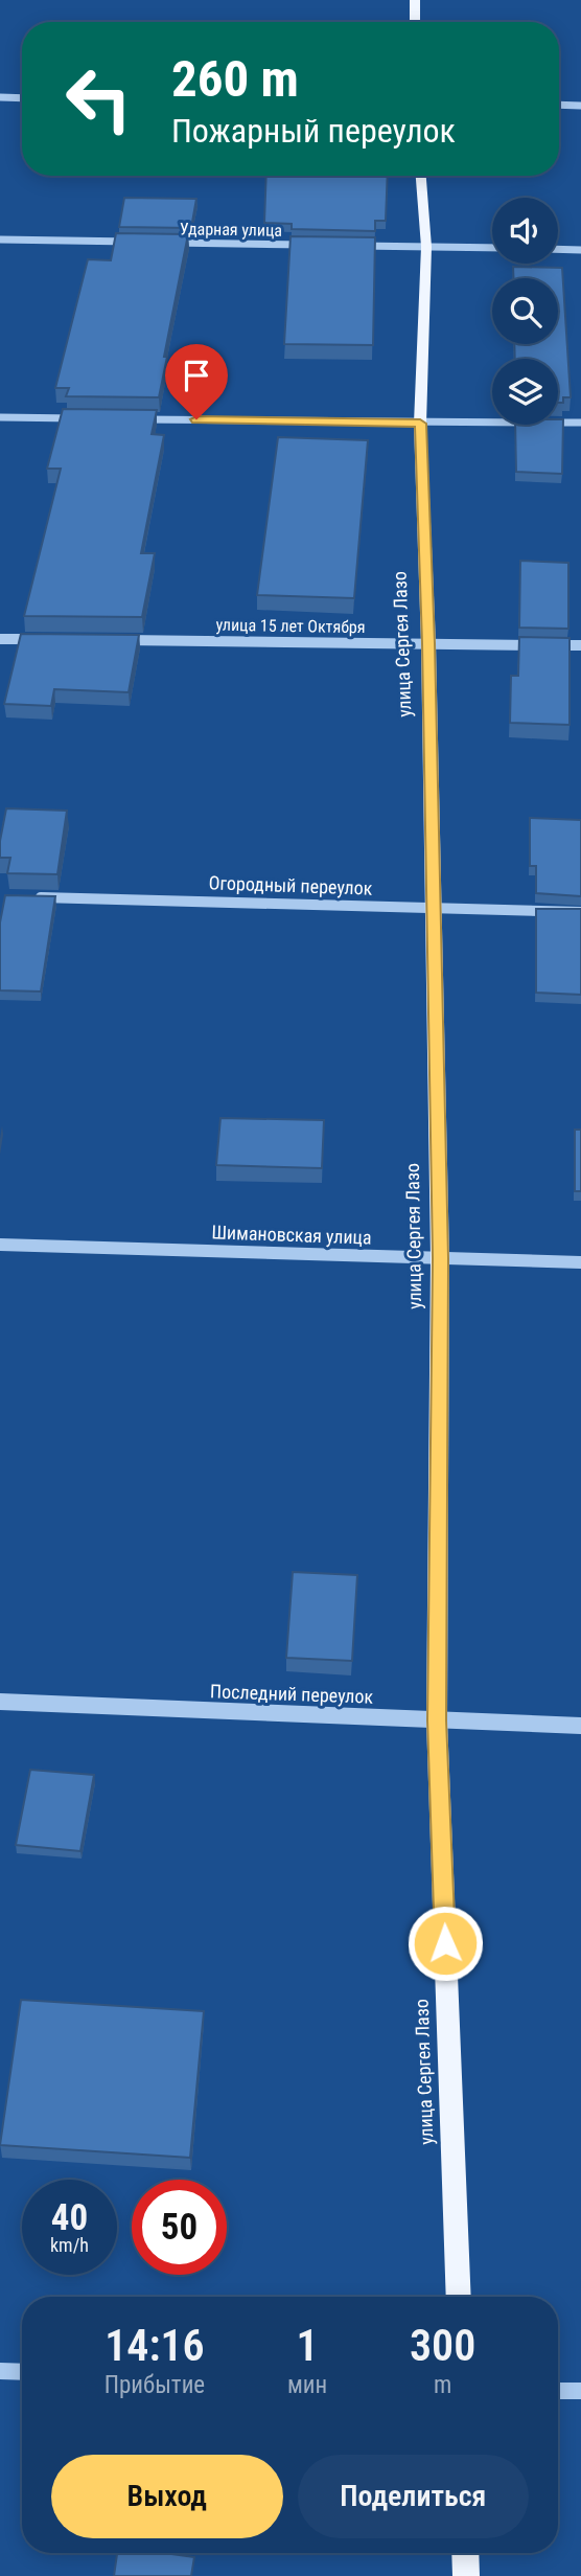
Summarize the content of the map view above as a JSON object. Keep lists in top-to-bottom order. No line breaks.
{"streets":{"main road":["улица Сергея Лазо"],"street":["Ударная улица","улица 15 лет Октября","Огородный переулок","Шимановская улица","Последний переулок"]},"crossings":[["улица 15 лет Октября","улица Сергея Лазо"],["улица Сергея Лазо","Огородный переулок"],["улица Сергея Лазо","Шимановская улица"],["улица Сергея Лазо","Последний переулок"]],"page":{"turn":["260 m","Пожарный переулок"],"speed":"40 km/h","limit":"50","eta":["14:16","Прибытие","1","мин","300","m"],"buttons":["Выход","Поделиться"]}}
